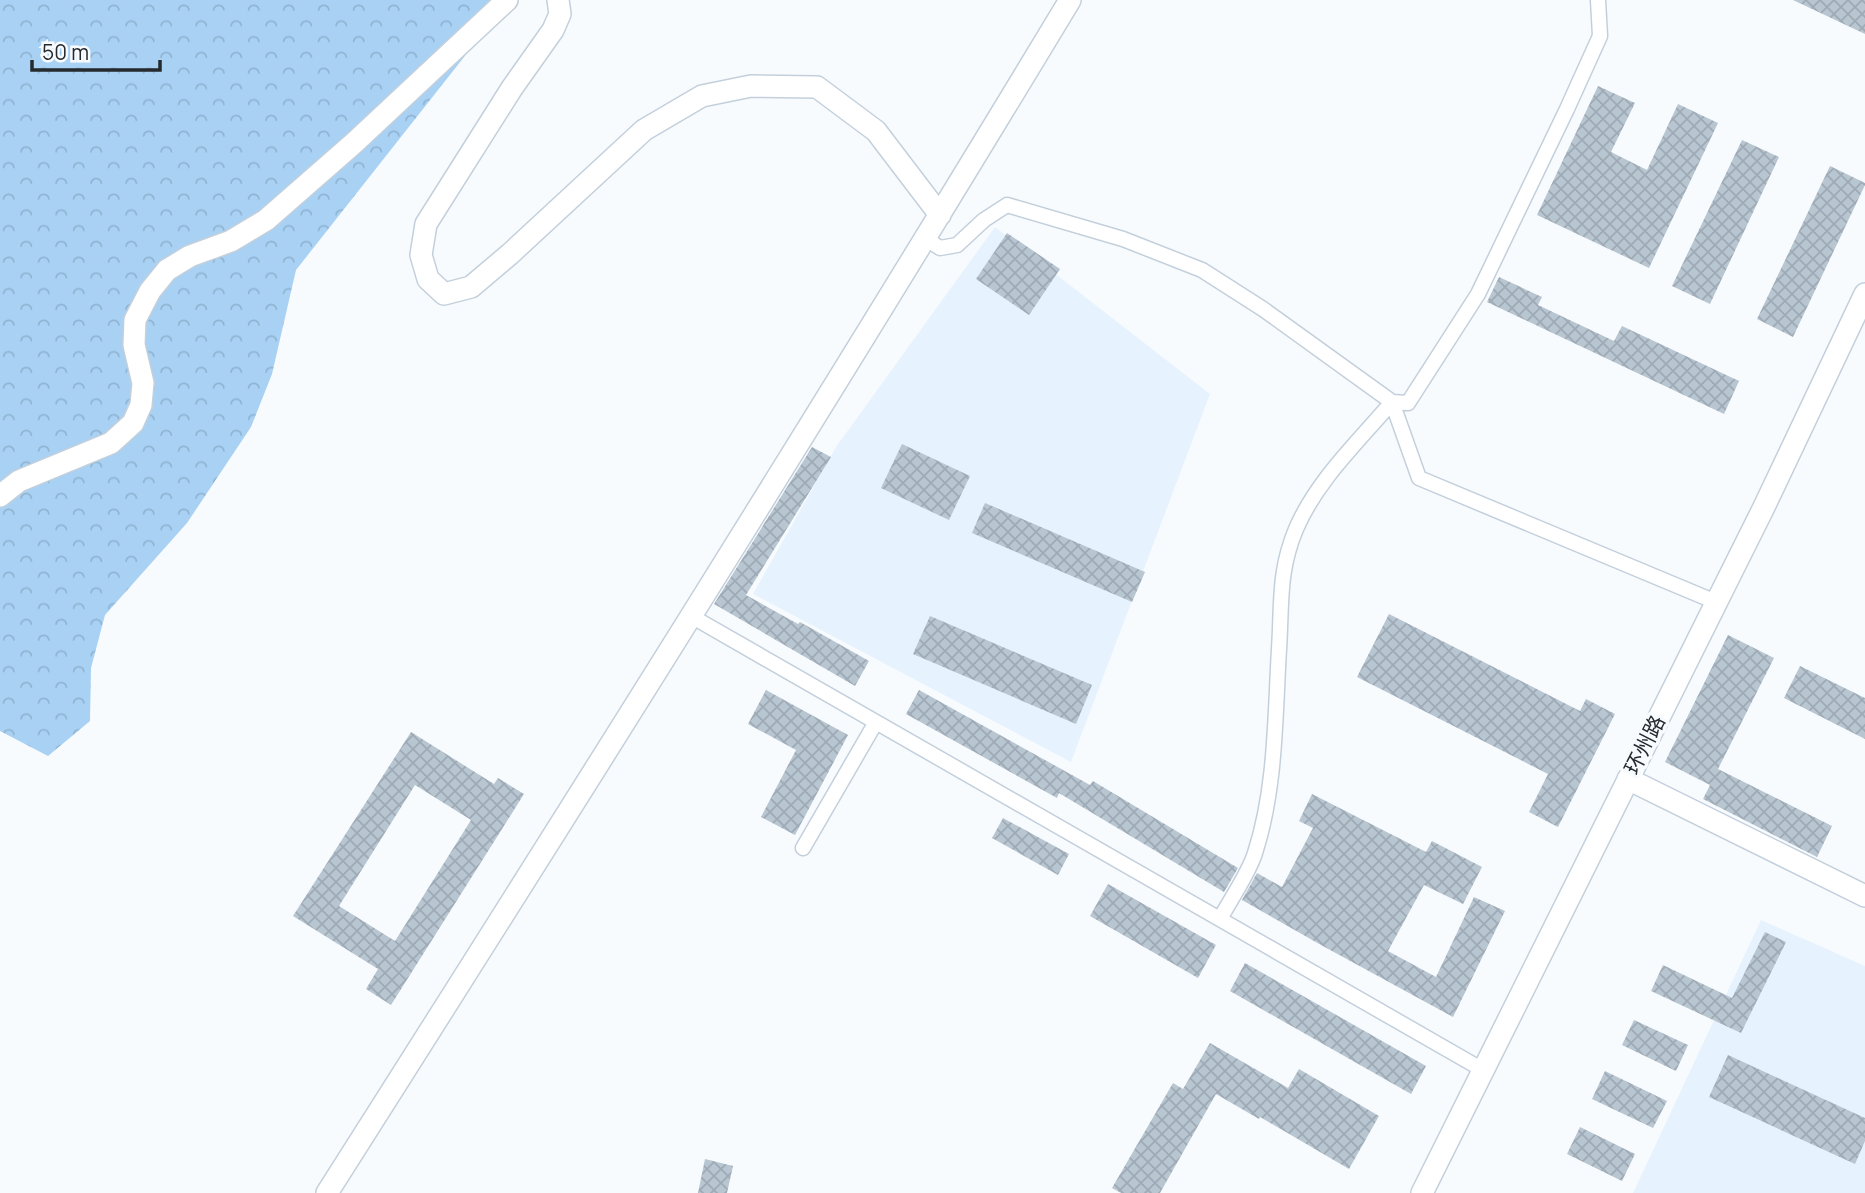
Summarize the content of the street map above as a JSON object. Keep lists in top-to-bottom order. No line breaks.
{"streets":{"street":["环州路"]},"scale_bar":"50 m"}
